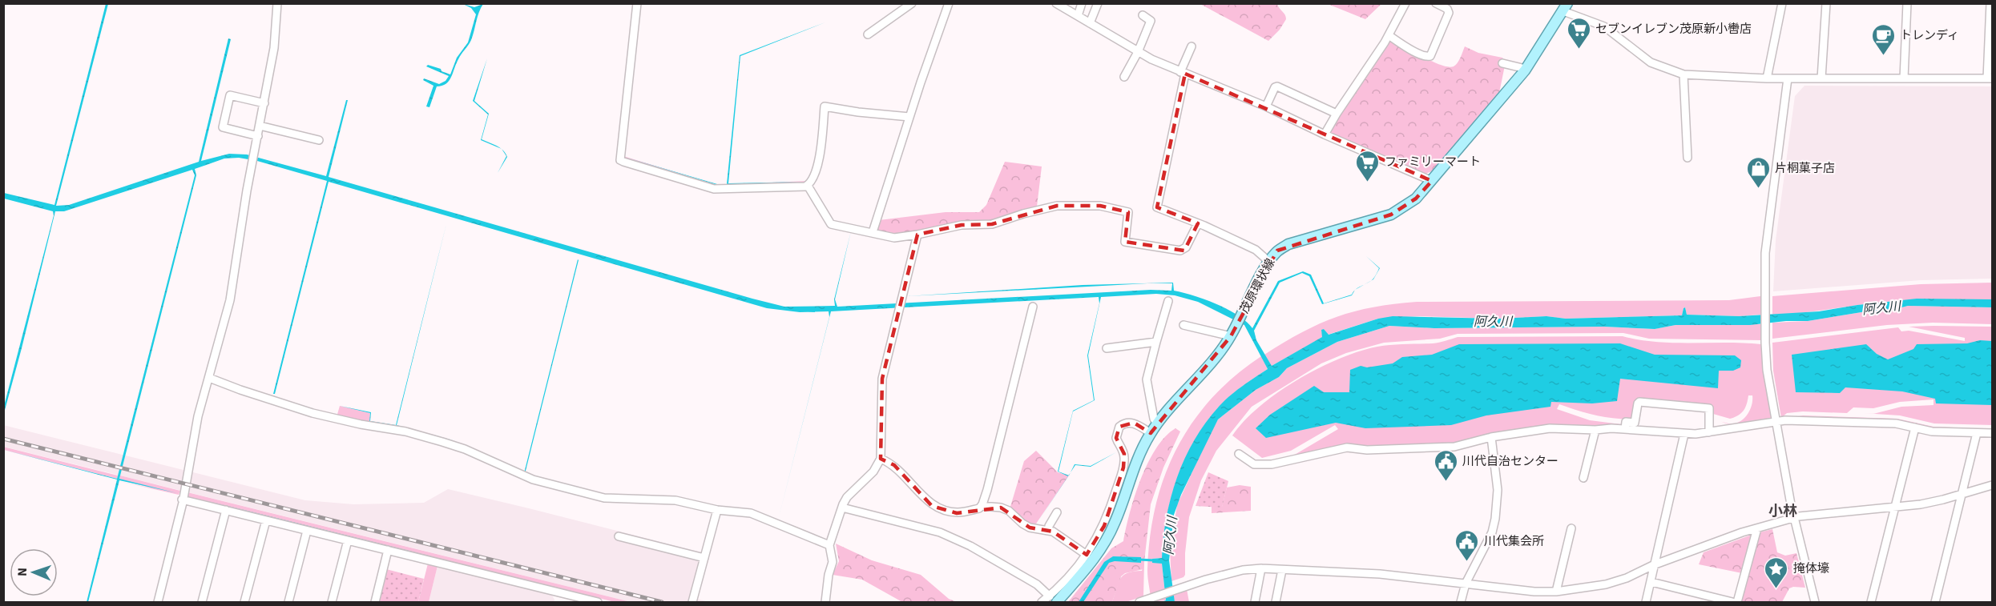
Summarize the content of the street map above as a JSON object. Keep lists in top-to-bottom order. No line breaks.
{"streets":{"main road":["茂原環状線"]},"districts":["小林"],"water":["阿久川"],"places":{"supermarket":["セブンイレブン茂原新小轡店","ファミリーマート"],"cafe":["トレンディ"],"shop":["片桐菓子店"],"public building":["川代自治センター","川代集会所"],"place":["掩体壕"]},"north":"left"}
